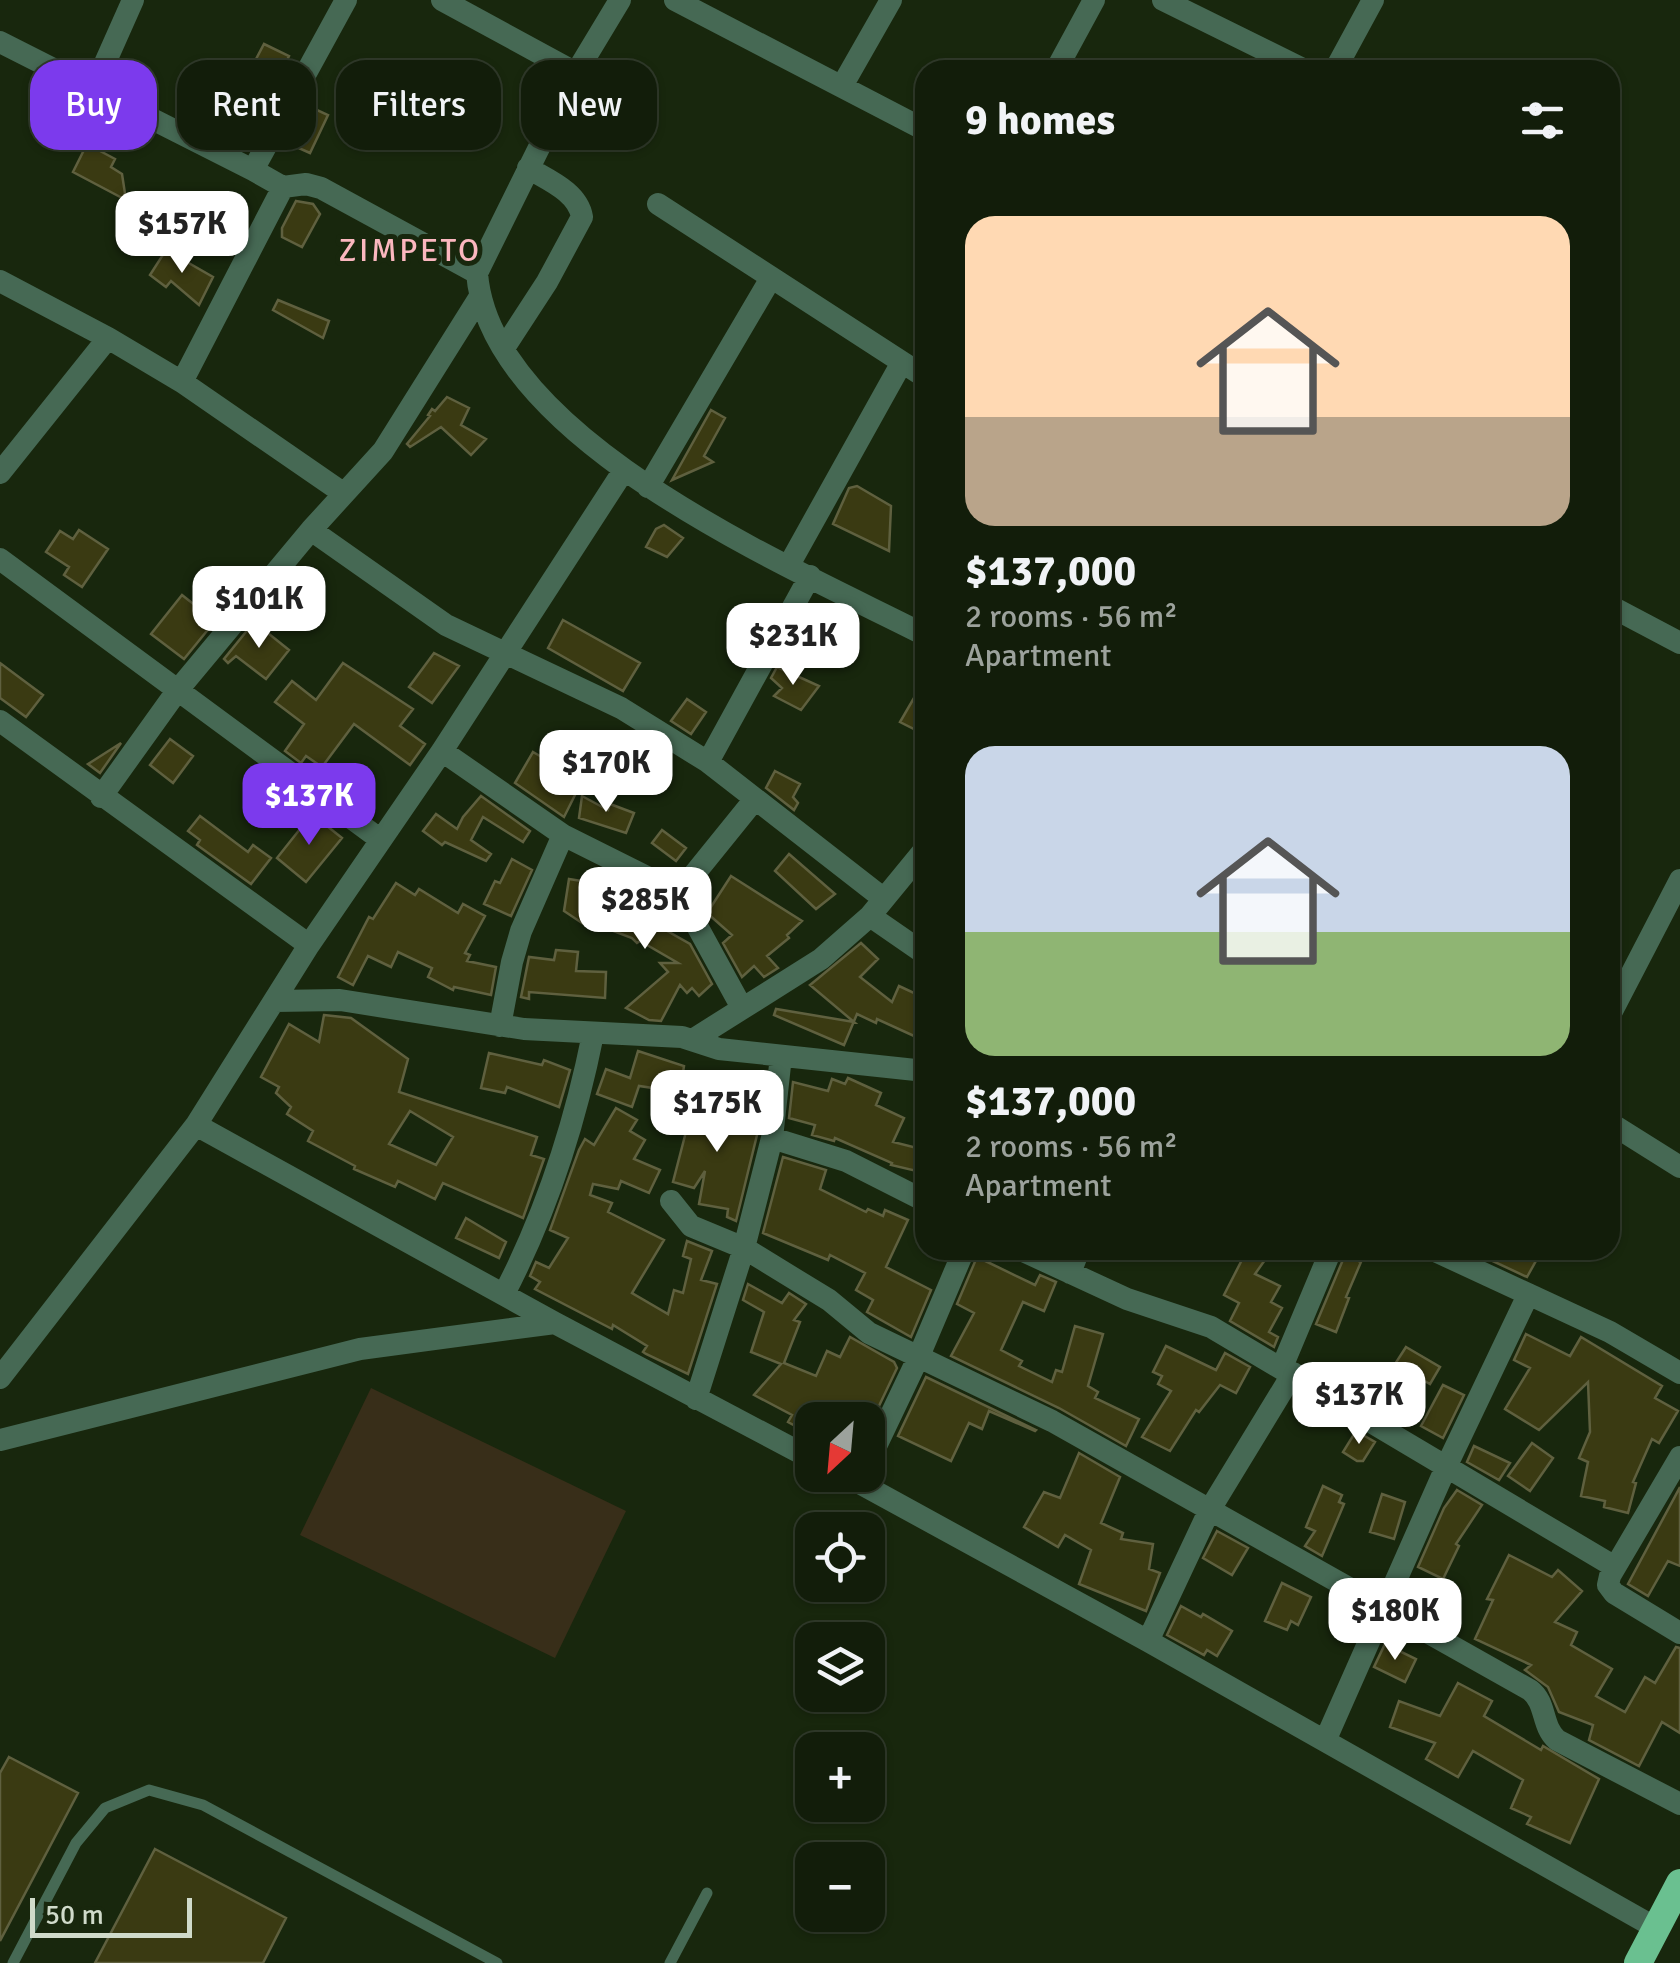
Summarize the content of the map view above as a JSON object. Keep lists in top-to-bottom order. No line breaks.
{"districts":["ZIMPETO"],"scale_bar":"50 m","north":"bottom left","page":{"chip":["Buy","Rent","Filters","New"],"heading":"9 homes","list":[{"name":"$137,000","note":"2 rooms · 56 m² · Apartment"},{"name":"$137,000","note":"2 rooms · 56 m² · Apartment"}],"price":["$157K","$101K","$231K","$170K","$137K","$285K","$175K","$137K","$180K"],"map_buttons":["+","−"],"scale":"50 m"}}
